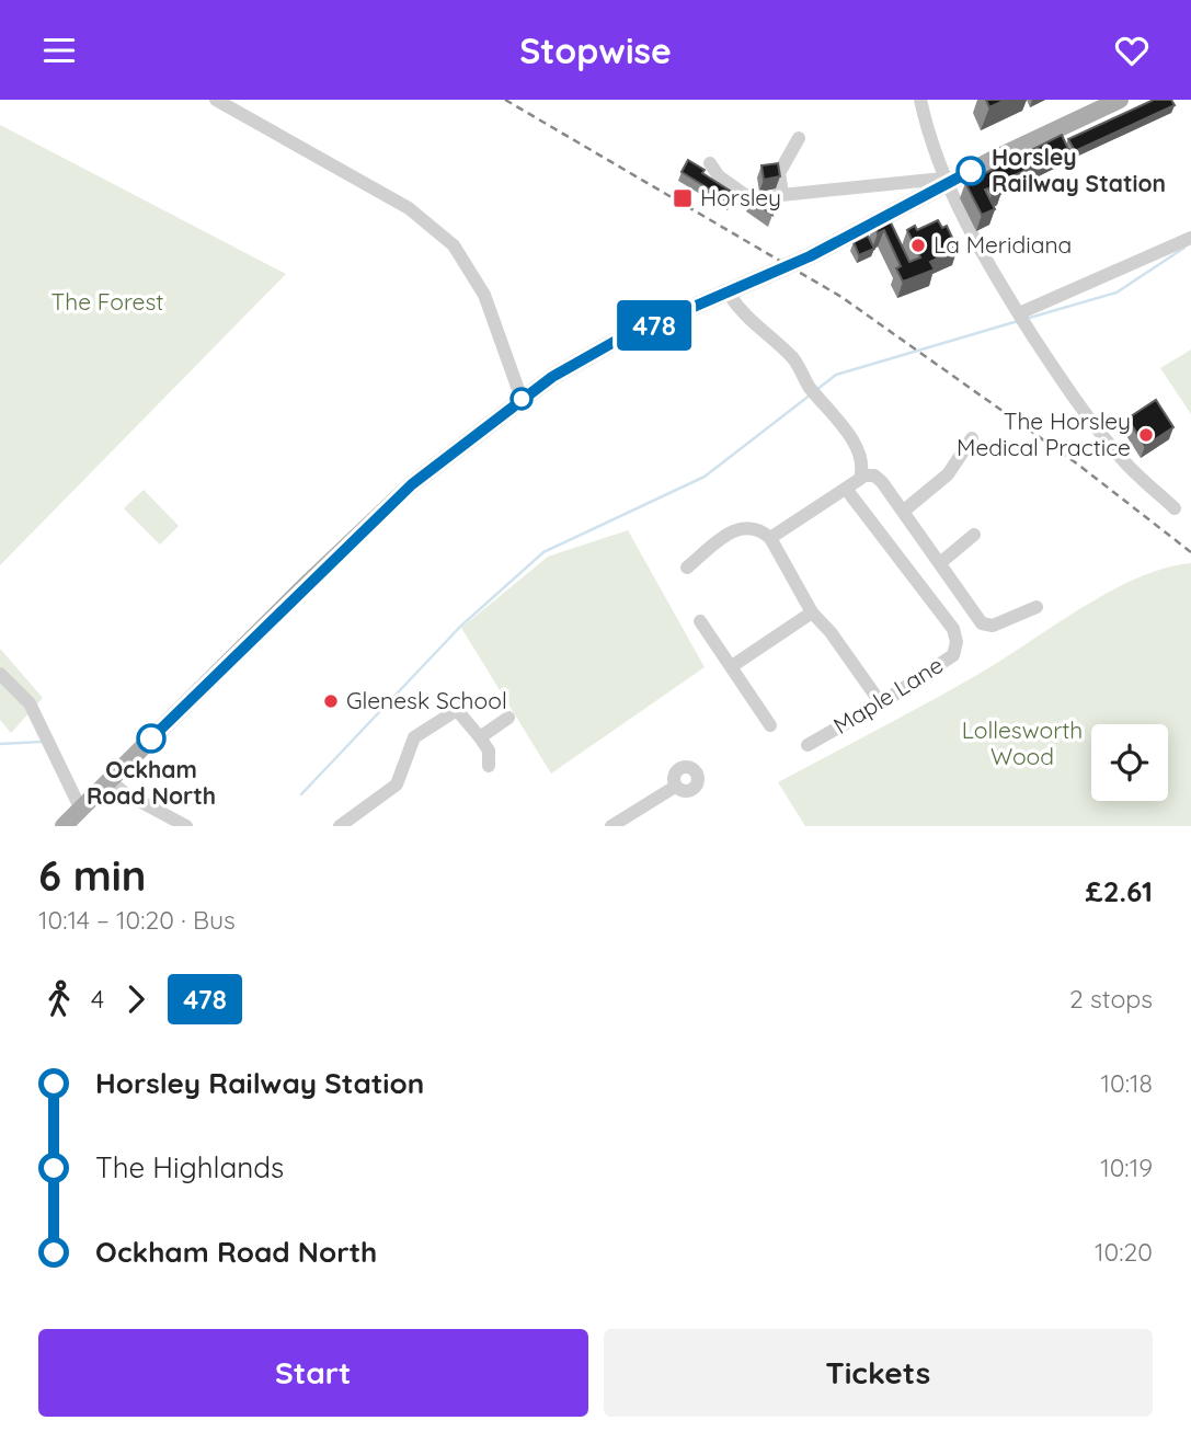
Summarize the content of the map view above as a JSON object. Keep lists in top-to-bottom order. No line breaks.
{"streets":{"street":["Maple Lane"]},"parks":["The Forest","Lollesworth Wood"],"places":{"other":["Horsley Railway Station","La Meridiana","The Horsley Medical Practice","Glenesk School","Ockham Road North"],"transit":["Horsley"]},"lines":["bus line 478"],"page":{"header":"Stopwise","on_map":"478","heading":["6 min","10:14 – 10:20 · Bus","£2.61"],"legs":["4","478","2 stops"],"list":[{"name":"Horsley Railway Station","value":"10:18"},{"name":"The Highlands","value":"10:19"},{"name":"Ockham Road North","value":"10:20"}],"buttons":["Start","Tickets"]}}
